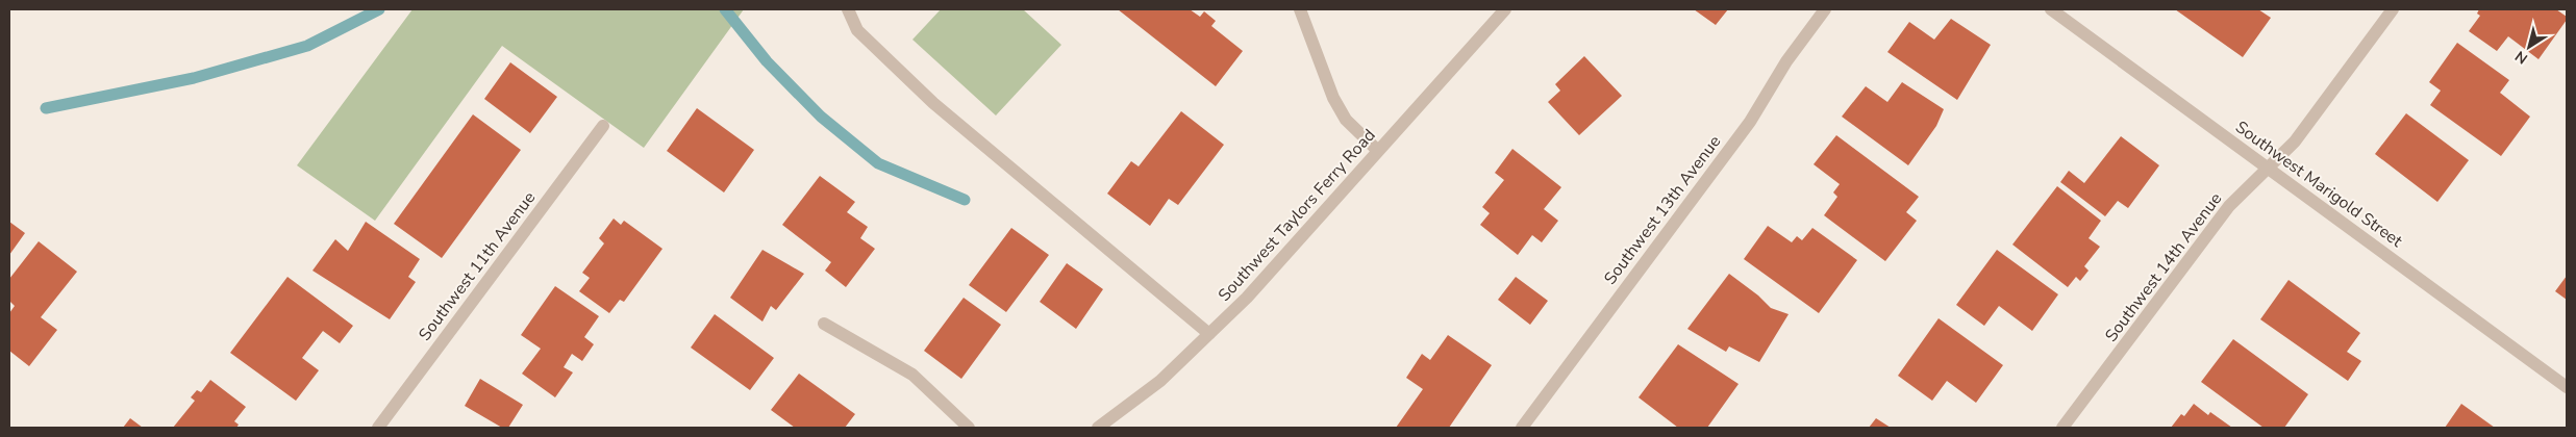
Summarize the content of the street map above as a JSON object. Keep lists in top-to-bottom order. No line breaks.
{"streets":{"street":["Southwest Marigold Street","Southwest 13th Avenue","Southwest Taylors Ferry Road","Southwest 11th Avenue","Southwest 14th Avenue"]},"crossings":[["Southwest Marigold Street","Southwest 14th Avenue"]],"north":"bottom left"}
